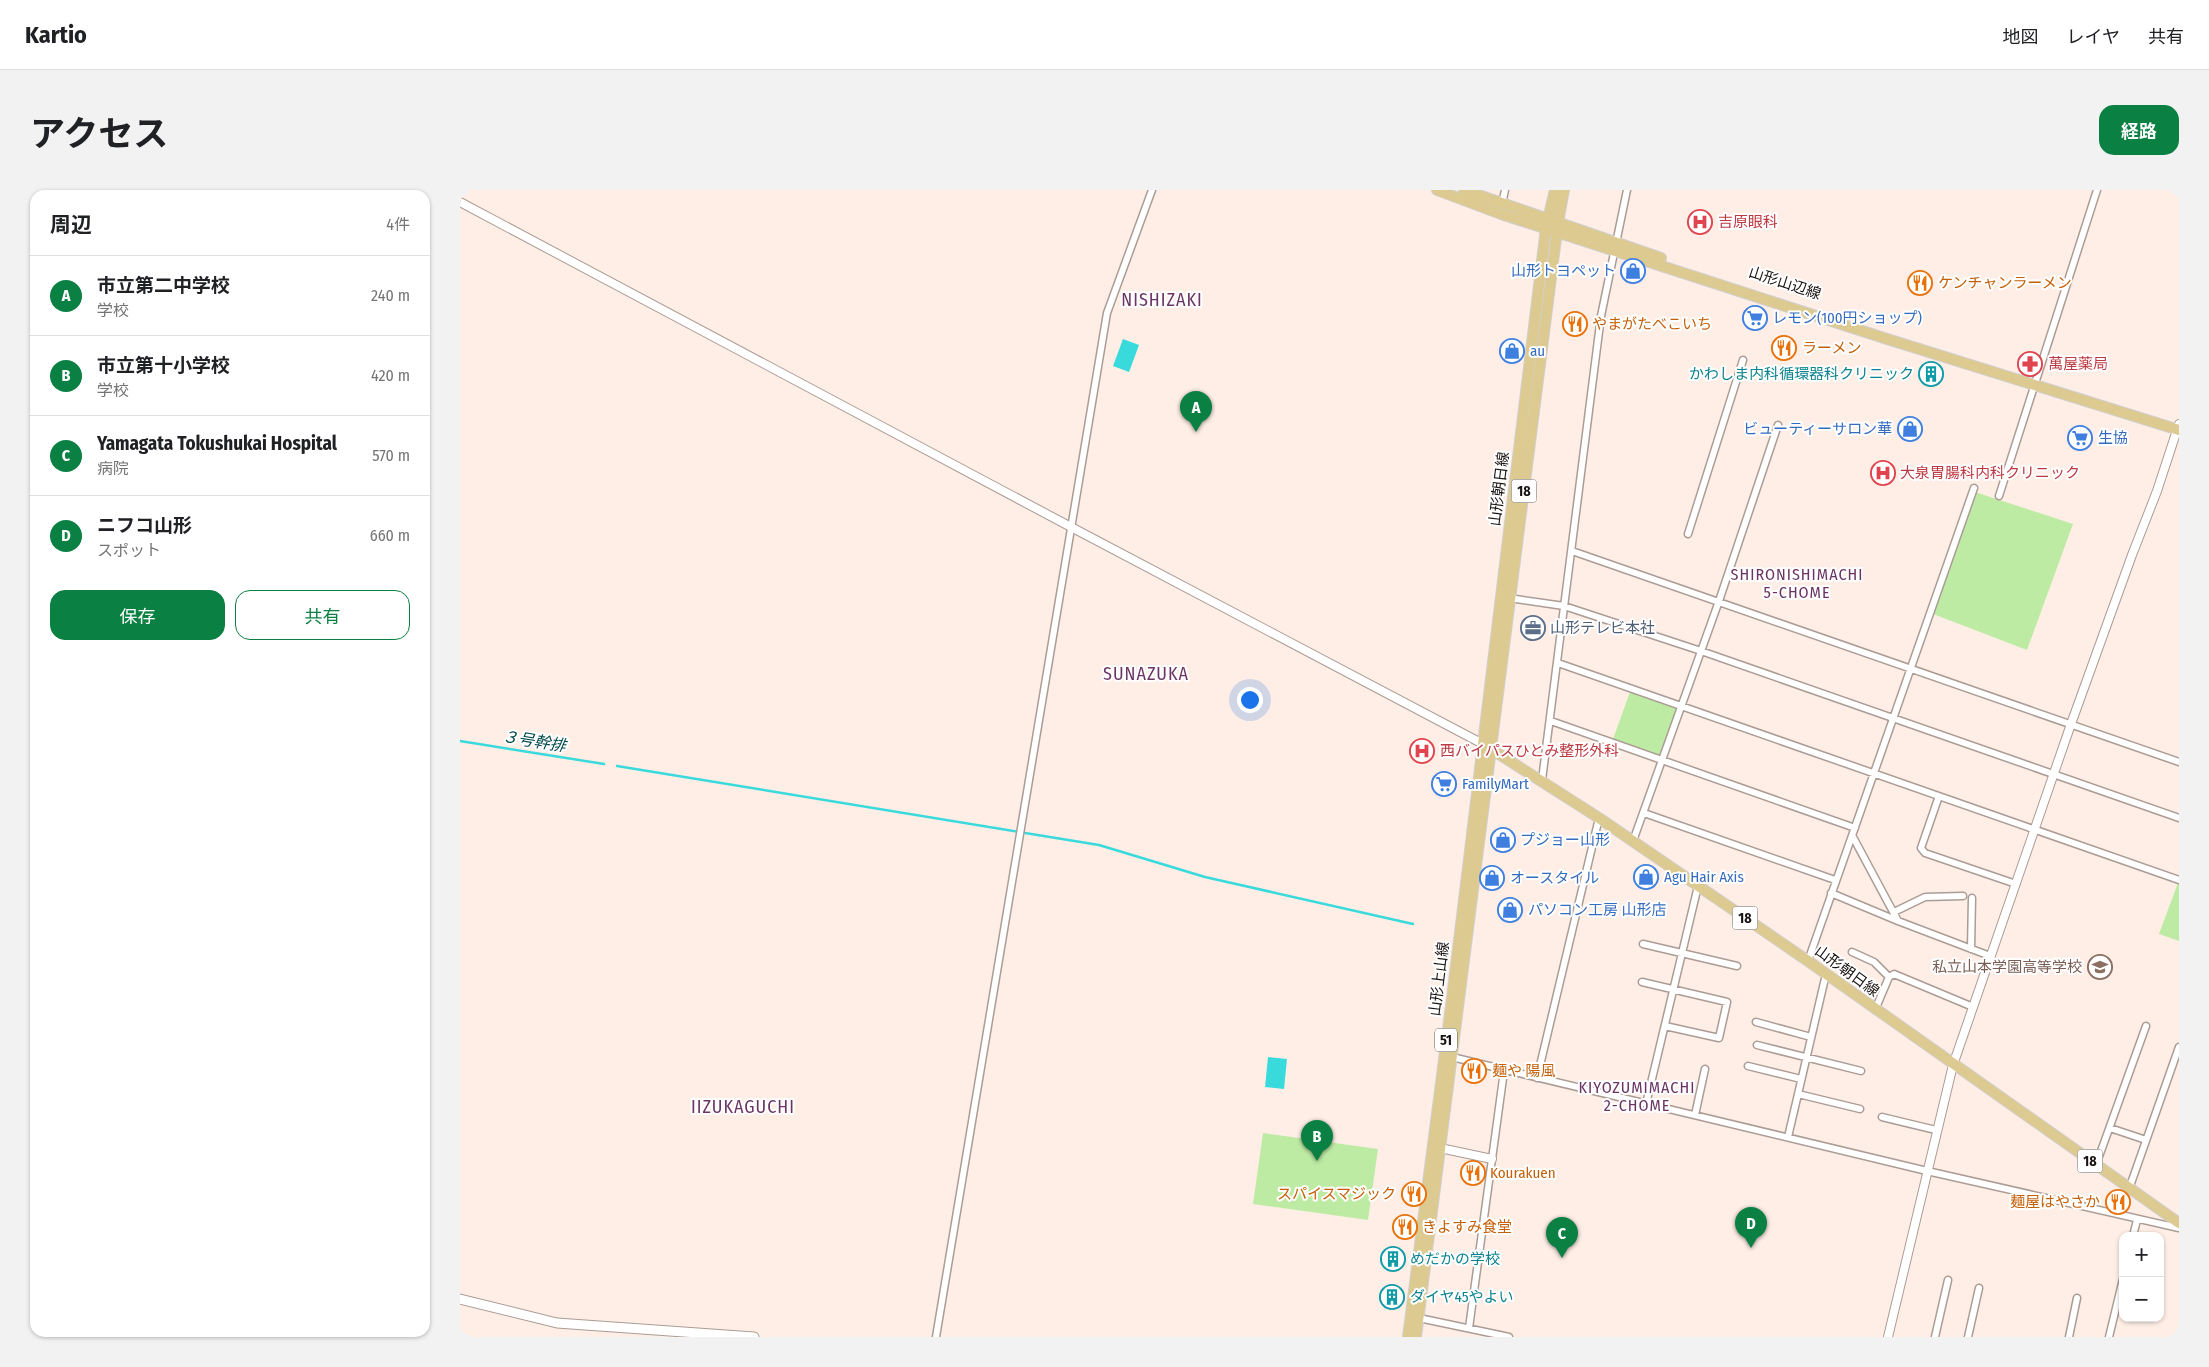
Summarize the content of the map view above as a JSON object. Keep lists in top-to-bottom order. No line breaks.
{"streets":{"main road":["山形山辺線","山形朝日線","18","山形上山線","51"]},"crossings":[["山形山辺線","山形朝日線"],["山形朝日線","山形上山線"]],"districts":["NISHIZAKI","SHIRONISHIMACHI 5-CHOME","SUNAZUKA","KIYOZUMIMACHI 2-CHOME","IIZUKAGUCHI"],"water":["３号幹排"],"places":{"hospital":["吉原眼科","大泉胃腸科内科クリニック","西バイパスひとみ整形外科"],"shop":["山形トヨペット","au","ビューティーサロン華","プジョー山形","Agu Hair Axis","オースタイル","パソコン工房 山形店"],"restaurant":["ケンチャンラーメン","やまがたべこいち","ラーメン","麺や 陽風","Kourakuen","スパイスマジック","麺屋はやさか","きよすみ食堂"],"supermarket":["レモン(100円ショップ)","生協","FamilyMart"],"pharmacy":["萬屋薬局"],"building":["かわしま内科循環器科クリニック","めだかの学校","ダイヤ45やよい"],"office":["山形テレビ本社"],"school or university":["私立山本学園高等学校"]},"page":{"header":"Kartio","nav":["地図","レイヤ","共有"],"title":"アクセス","buttons":["経路",["保存","共有"]],"heading":["周辺","4件"],"list":[{"mark":"A","name":"市立第二中学校","note":"学校","value":"240 m"},{"mark":"B","name":"市立第十小学校","note":"学校","value":"420 m"},{"mark":"C","name":"Yamagata Tokushukai Hospital","note":"病院","value":"570 m"},{"mark":"D","name":"ニフコ山形","note":"スポット","value":"660 m"}],"pins":["A","B","D","C"],"map_buttons":["+","−"]}}
